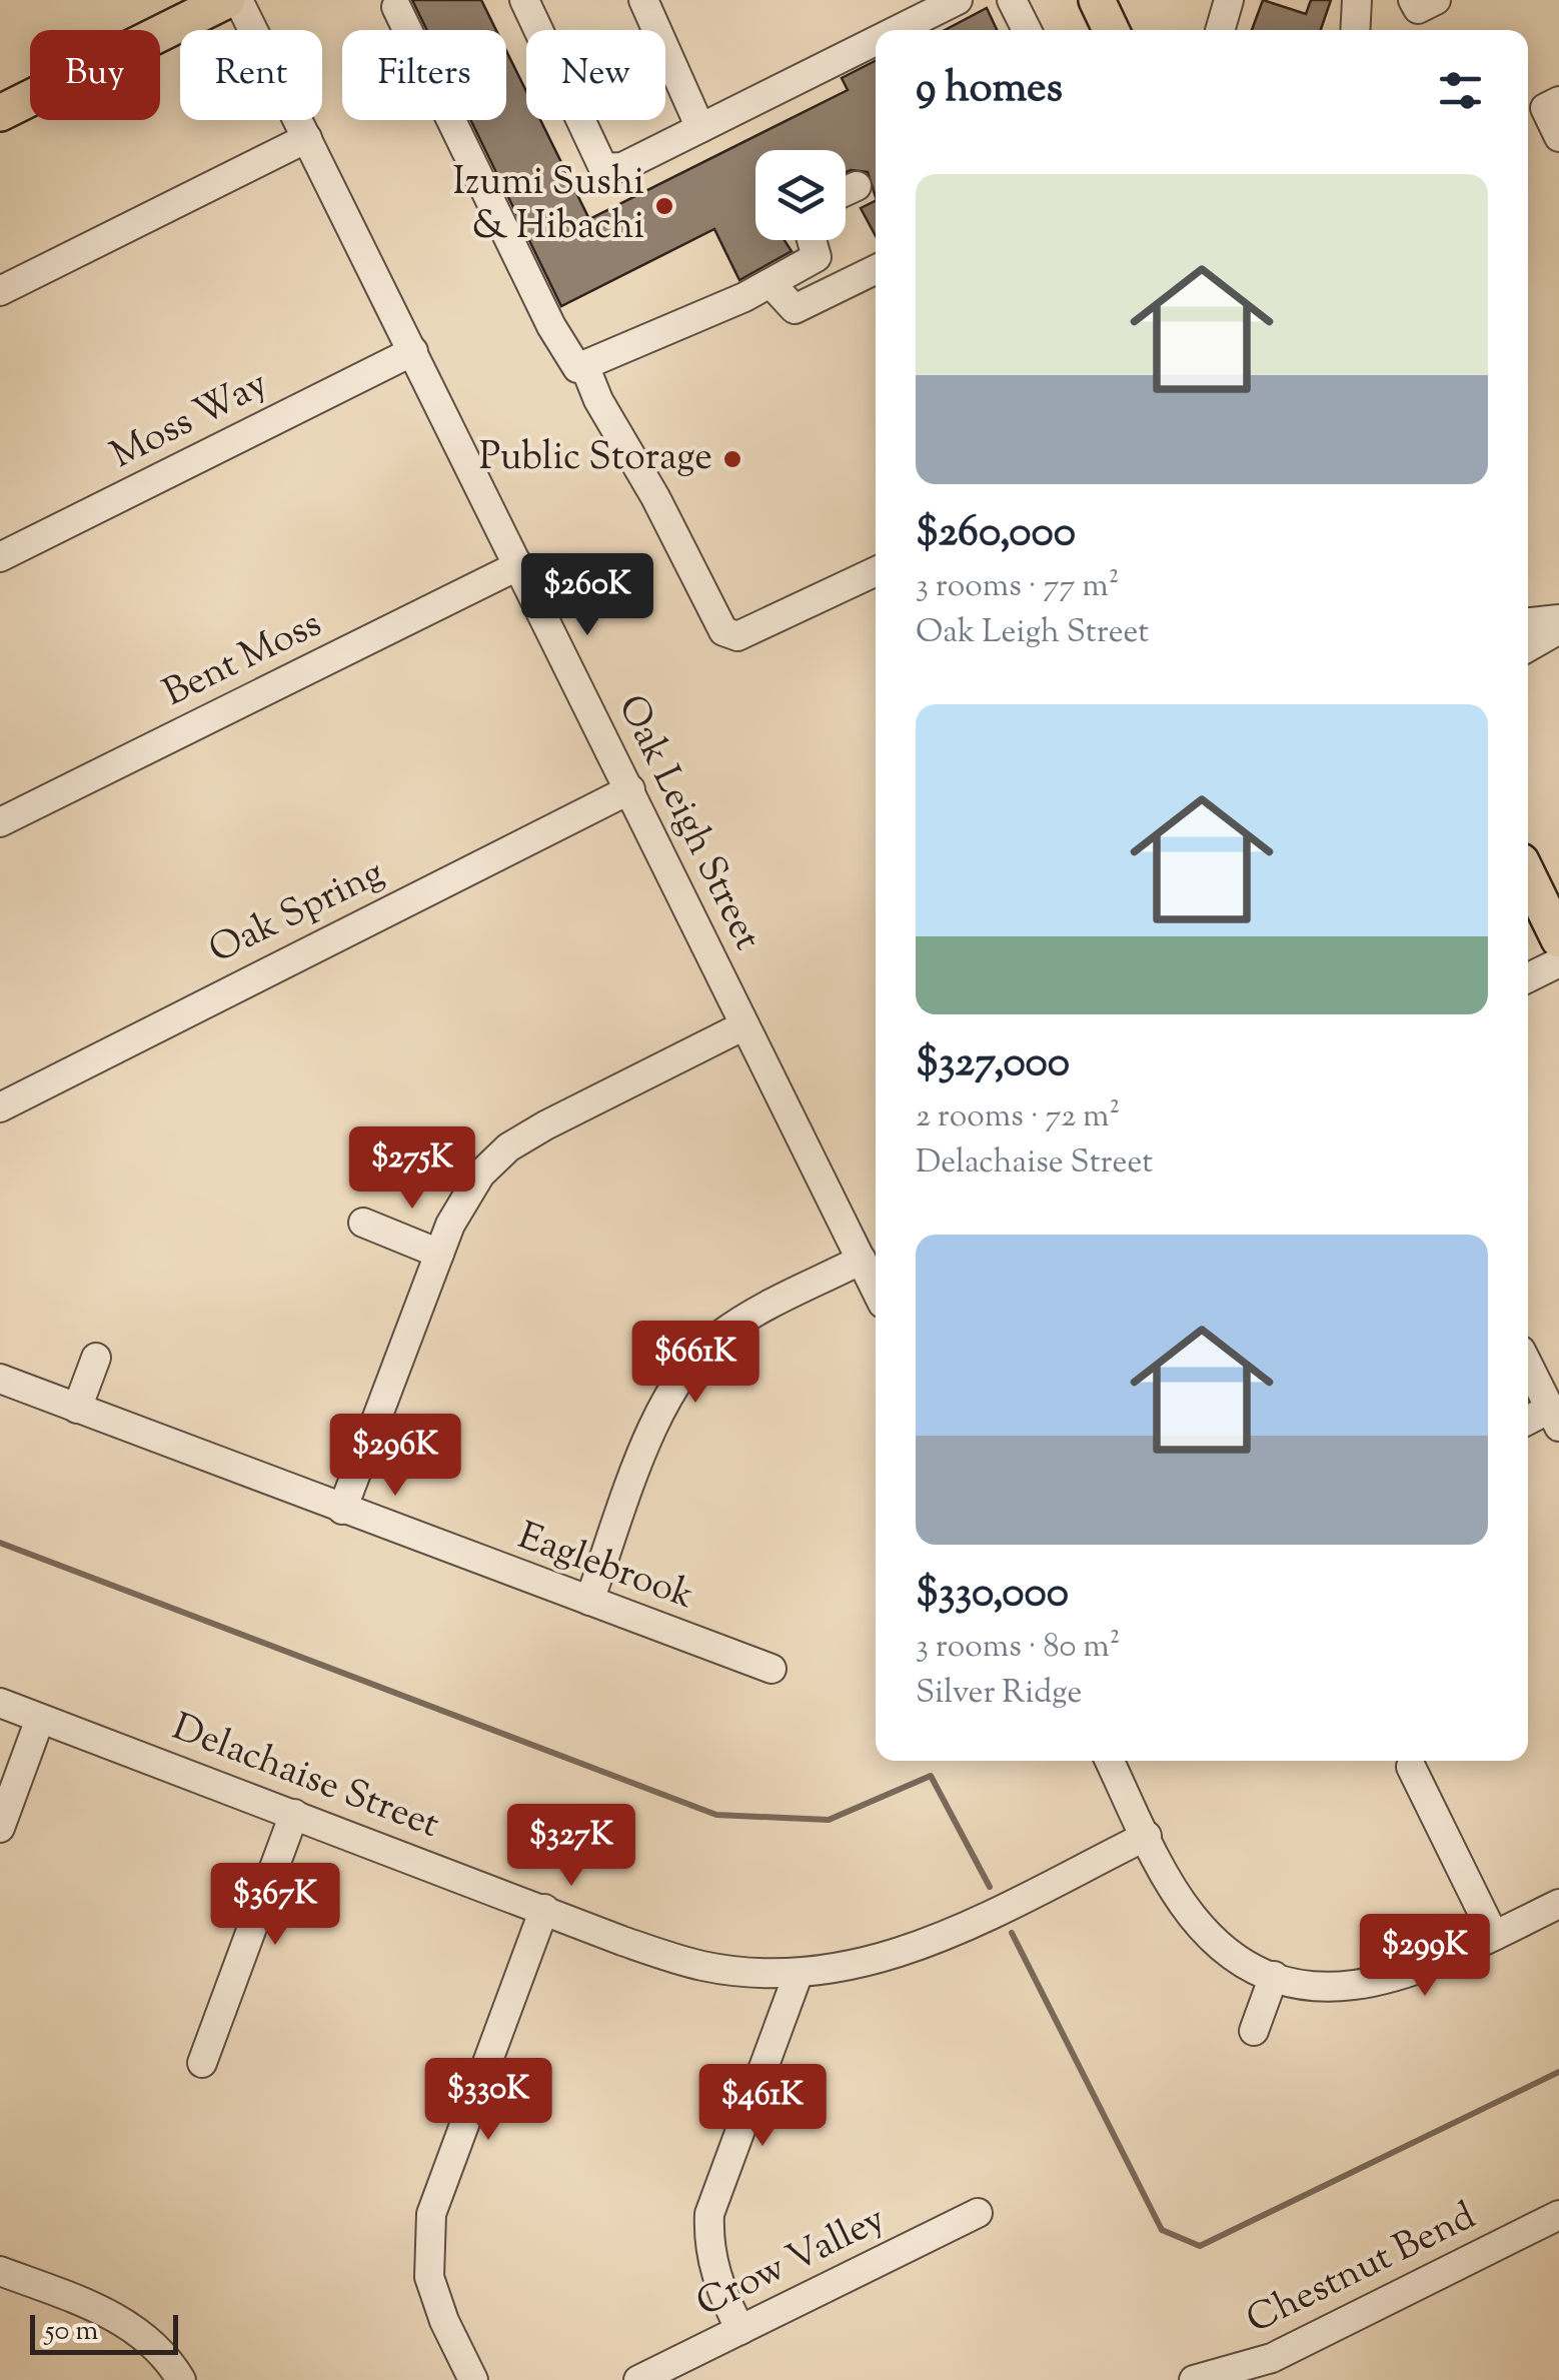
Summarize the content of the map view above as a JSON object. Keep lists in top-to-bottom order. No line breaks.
{"streets":{"street":["Moss Way","Bent Moss","Oak Leigh Street","Oak Spring","Eaglebrook","Delachaise Street","Crow Valley","Chestnut Bend"]},"crossings":[["Moss Way","Oak Leigh Street"],["Bent Moss","Oak Leigh Street"],["Oak Leigh Street","Oak Spring"]],"places":["Izumi Sushi & Hibachi","Public Storage"],"scale_bar":"50 m","page":{"chip":["Buy","Rent","Filters","New"],"heading":"9 homes","list":[{"name":"$260,000","note":"3 rooms · 77 m² · Oak Leigh Street"},{"name":"$327,000","note":"2 rooms · 72 m² · Delachaise Street"},{"name":"$330,000","note":"3 rooms · 80 m² · Silver Ridge"}],"price":["$260K","$275K","$661K","$296K","$327K","$367K","$299K","$330K","$461K"],"scale":"50 m"}}
